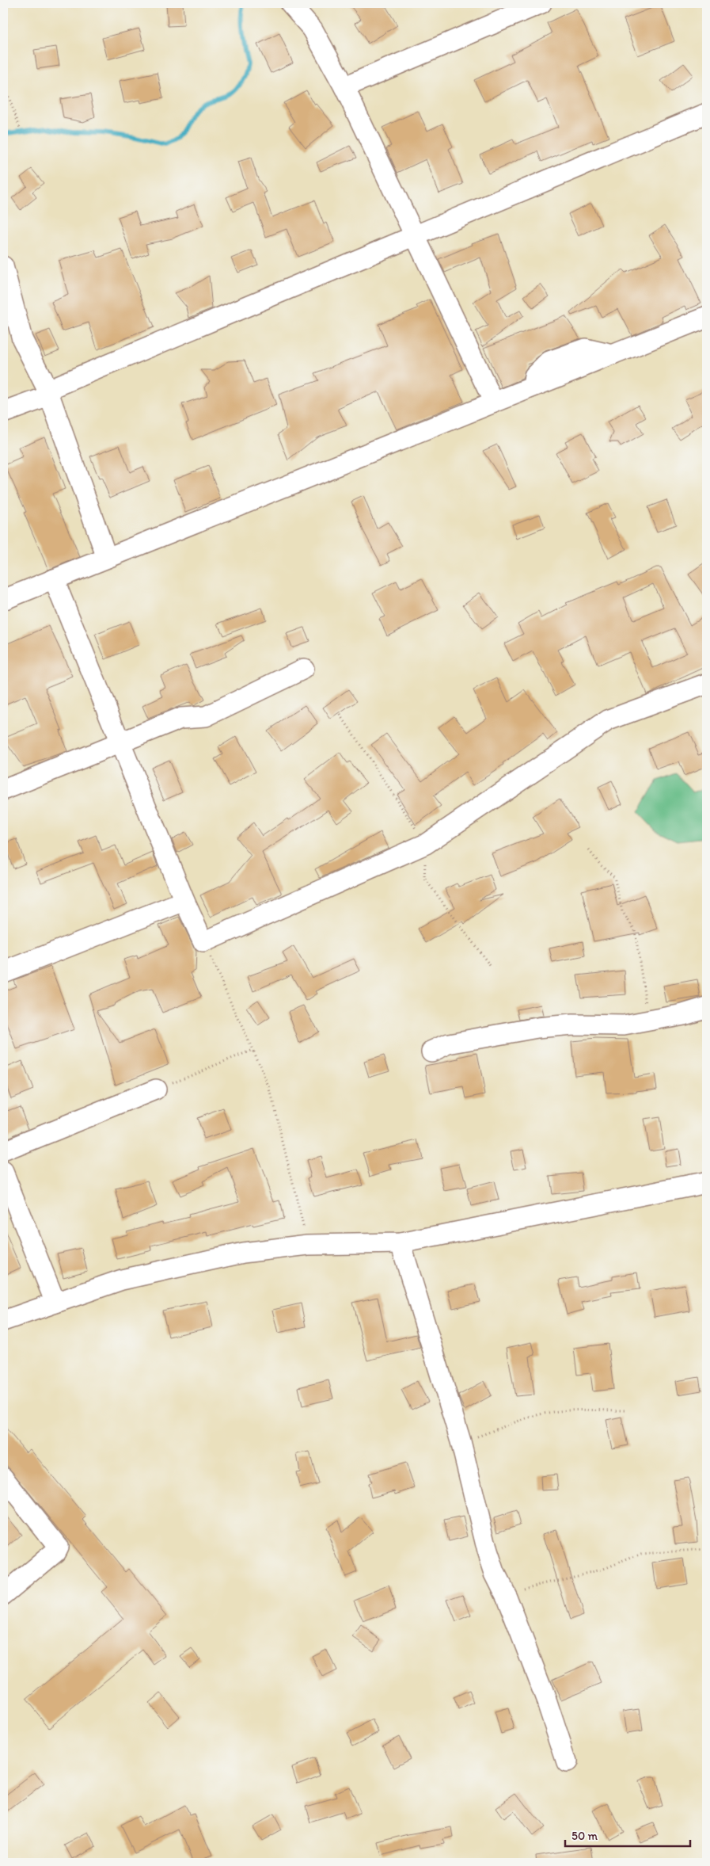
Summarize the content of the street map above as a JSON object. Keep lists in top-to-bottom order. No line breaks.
{"scale_bar":"50 m"}
